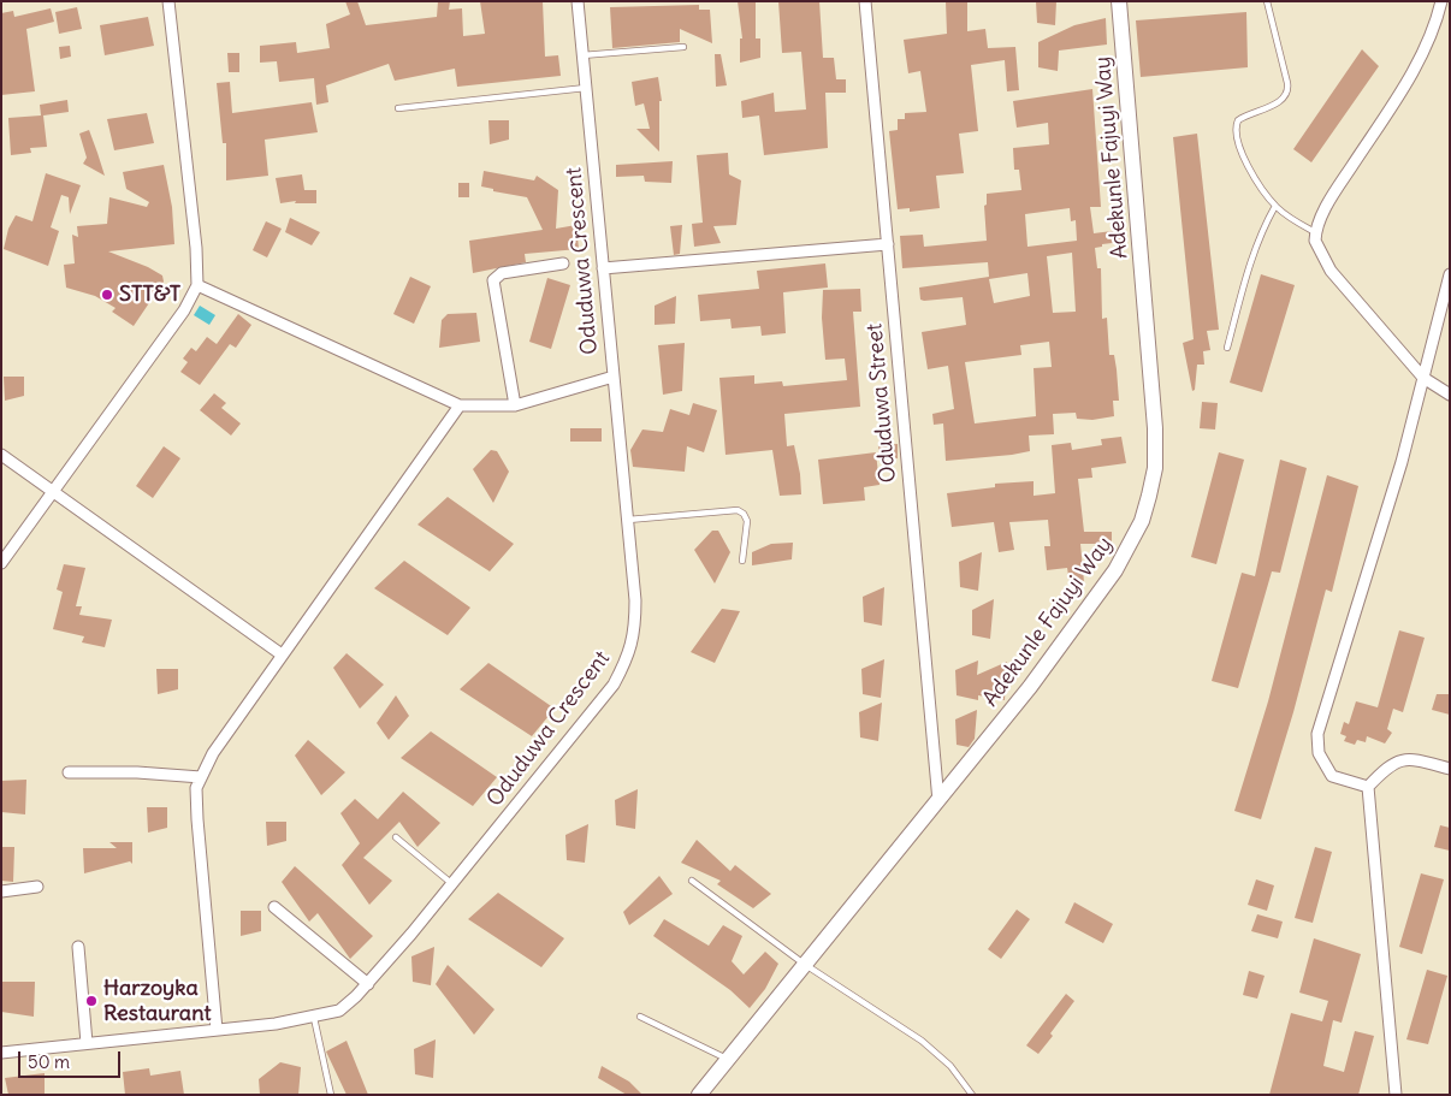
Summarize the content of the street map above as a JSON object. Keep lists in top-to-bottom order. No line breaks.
{"streets":{"street":["Adekunle Fajuyi Way","Oduduwa Crescent","Oduduwa Street"]},"crossings":[["Adekunle Fajuyi Way","Oduduwa Street"]],"places":["STT&T","Harzoyka Restaurant"],"scale_bar":"50 m"}
